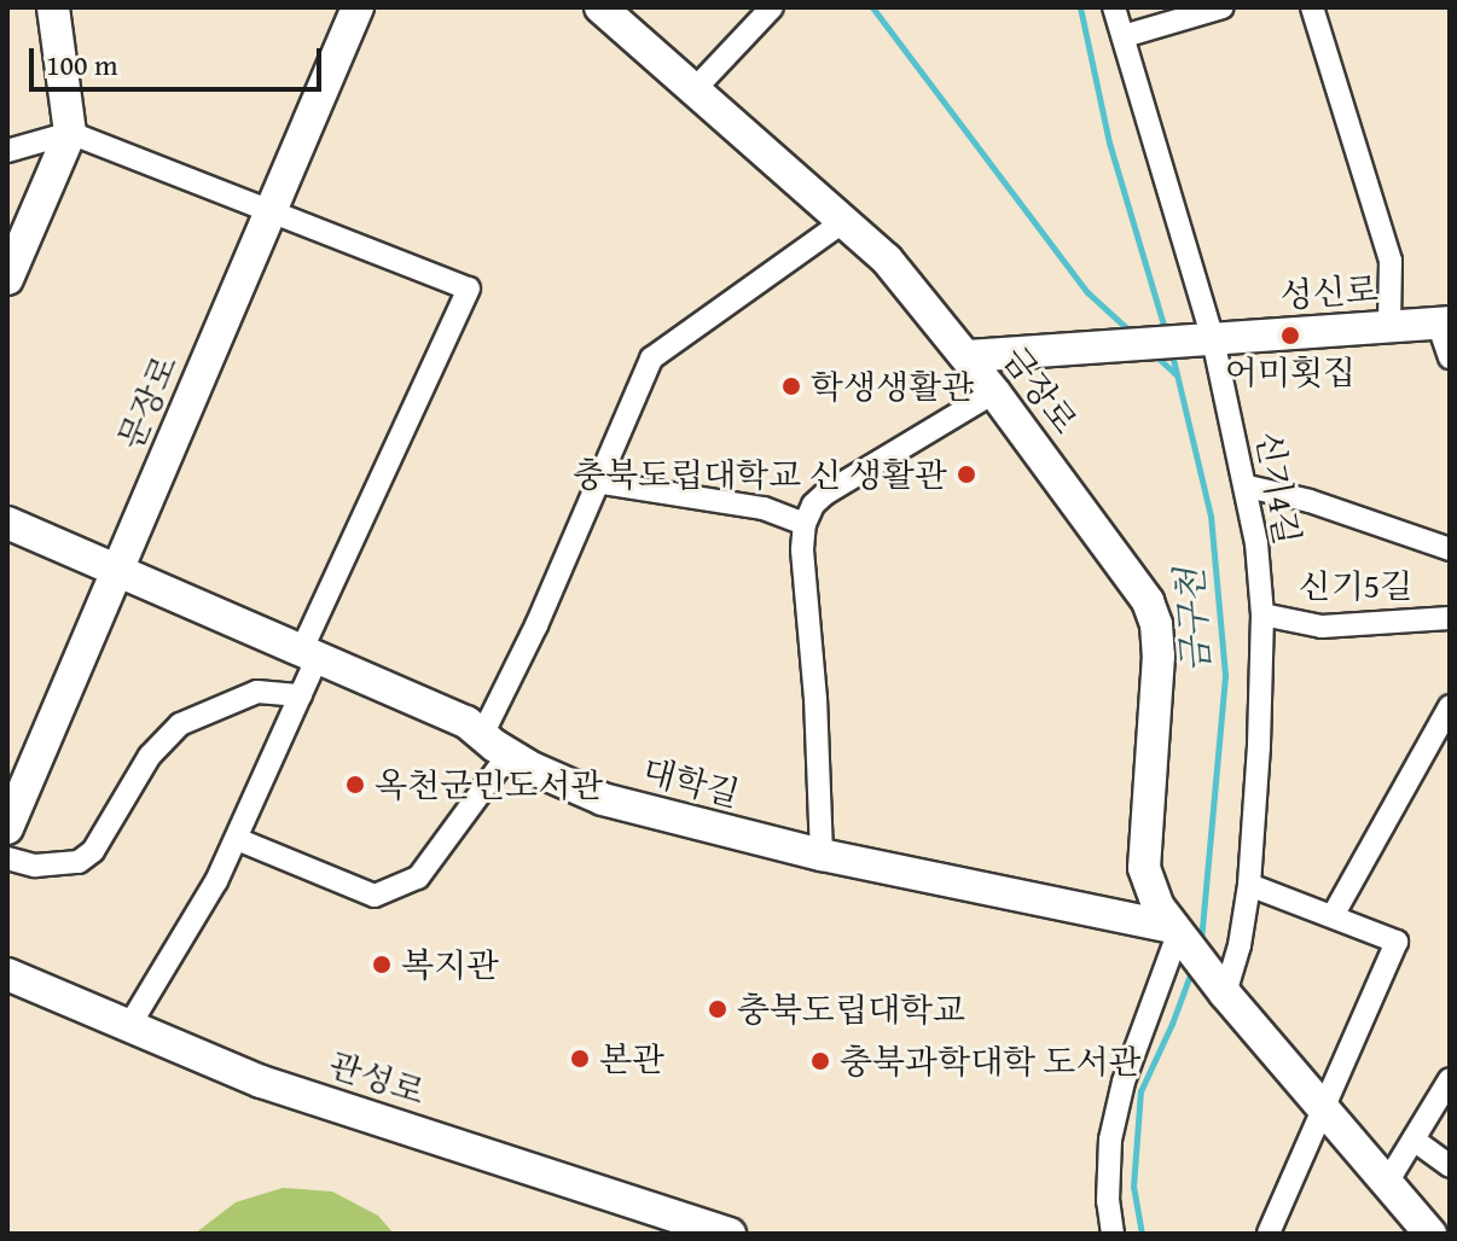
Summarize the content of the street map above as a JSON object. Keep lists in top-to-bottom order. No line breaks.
{"streets":{"street":["성신로","금장로","문장로","신기4길","신기5길","대학길","관성로"]},"crossings":[["성신로","금장로"],["성신로","신기4길"],["금장로","신기4길"],["금장로","대학길"],["문장로","대학길"],["신기4길","신기5길"]],"water":["금구천"],"places":["어미횟집","학생생활관","충북도립대학교 신 생활관","옥천군민도서관","복지관","충북도립대학교","본관","충북과학대학 도서관"],"scale_bar":"100 m"}
